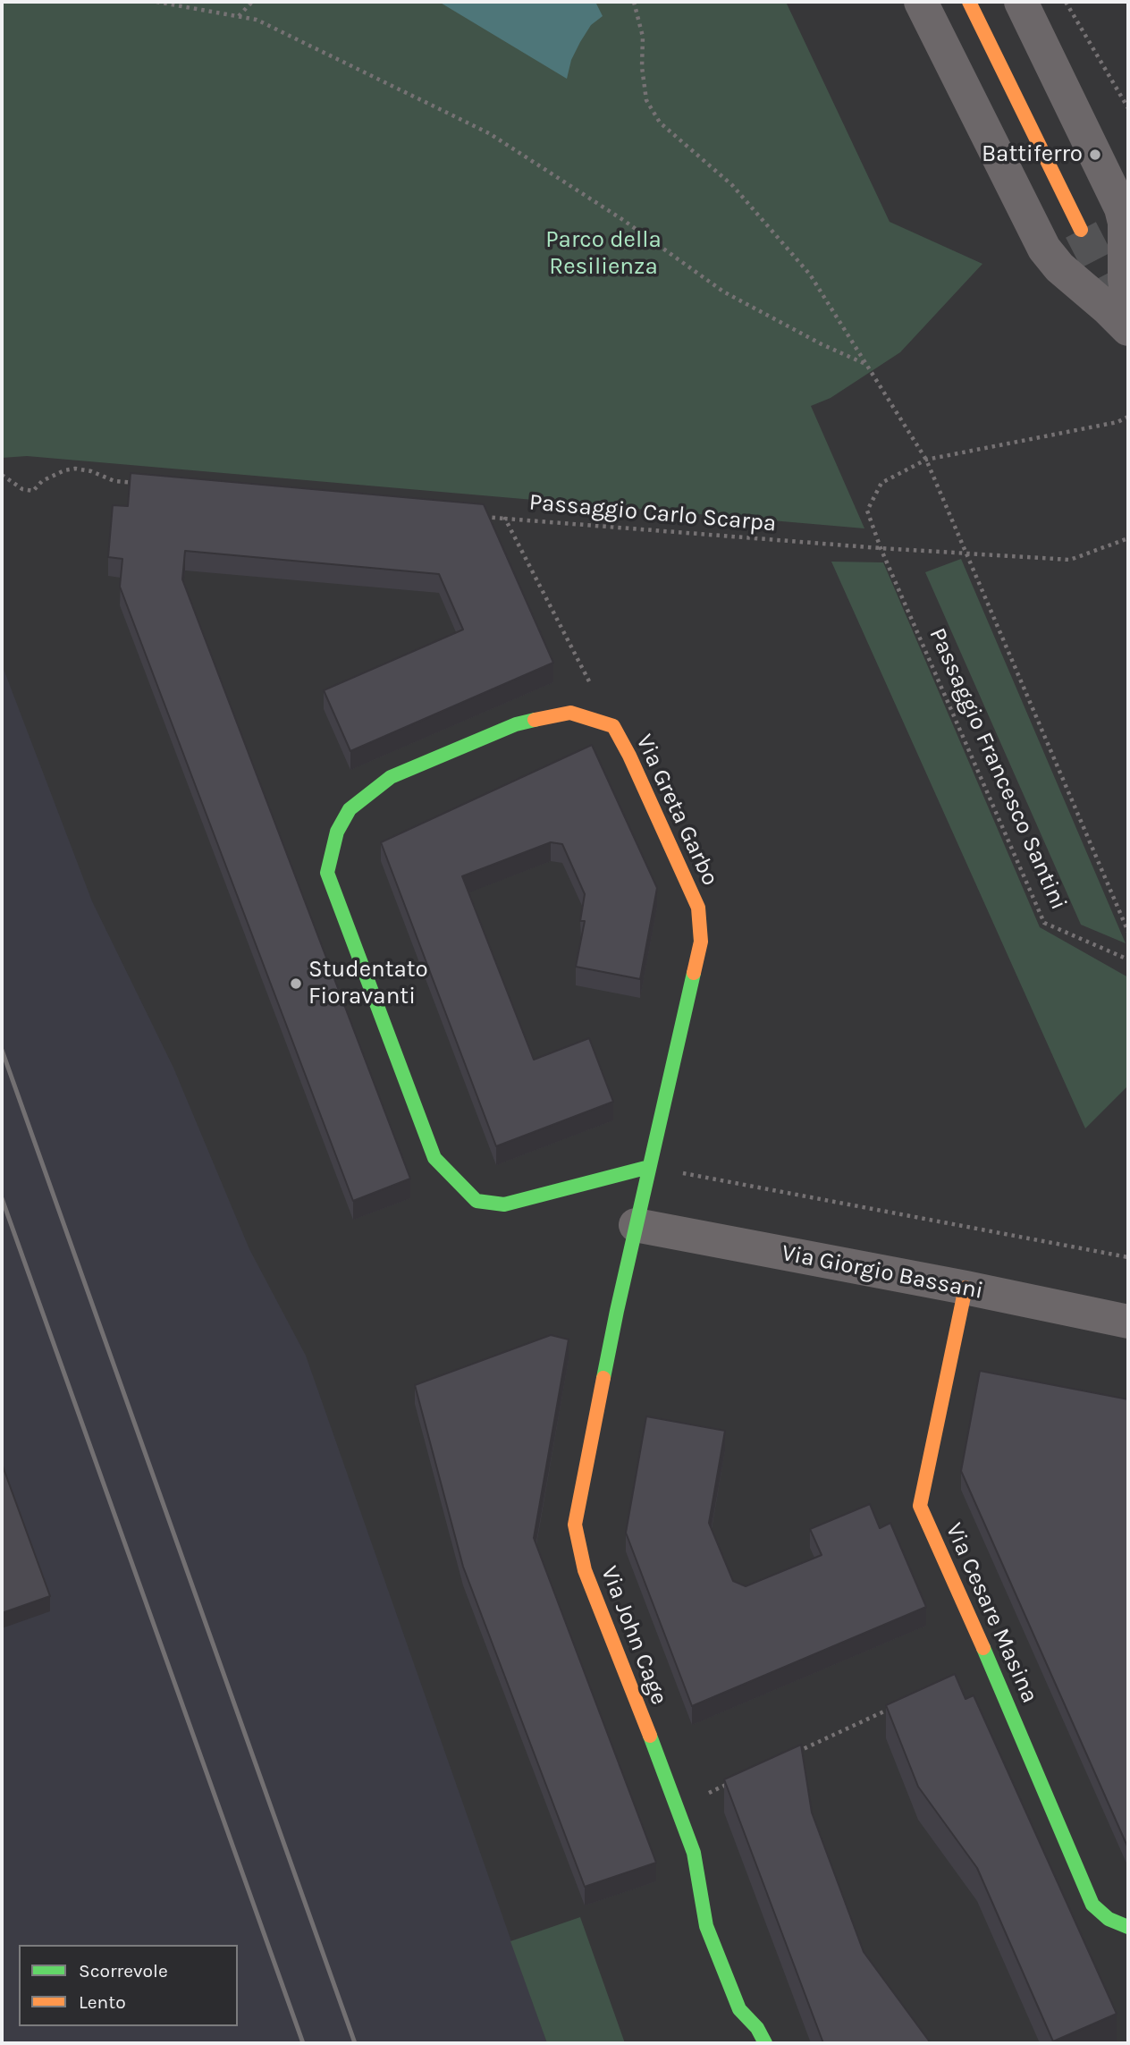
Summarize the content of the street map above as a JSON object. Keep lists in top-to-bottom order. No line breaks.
{"streets":{"street":["Via Greta Garbo","Via Giorgio Bassani","Via Cesare Masina","Via John Cage"],"path":["Passaggio Carlo Scarpa","Passaggio Francesco Santini"]},"crossings":[["Passaggio Carlo Scarpa","Passaggio Francesco Santini"],["Passaggio Carlo Scarpa","Via Greta Garbo"],["Via Greta Garbo","Via Giorgio Bassani"],["Via Greta Garbo","Via John Cage"],["Via Giorgio Bassani","Via Cesare Masina"],["Via Giorgio Bassani","Via John Cage"]],"parks":["Parco della Resilienza"],"places":["Battiferro","Studentato Fioravanti"],"legend":["Scorrevole","Lento"]}
